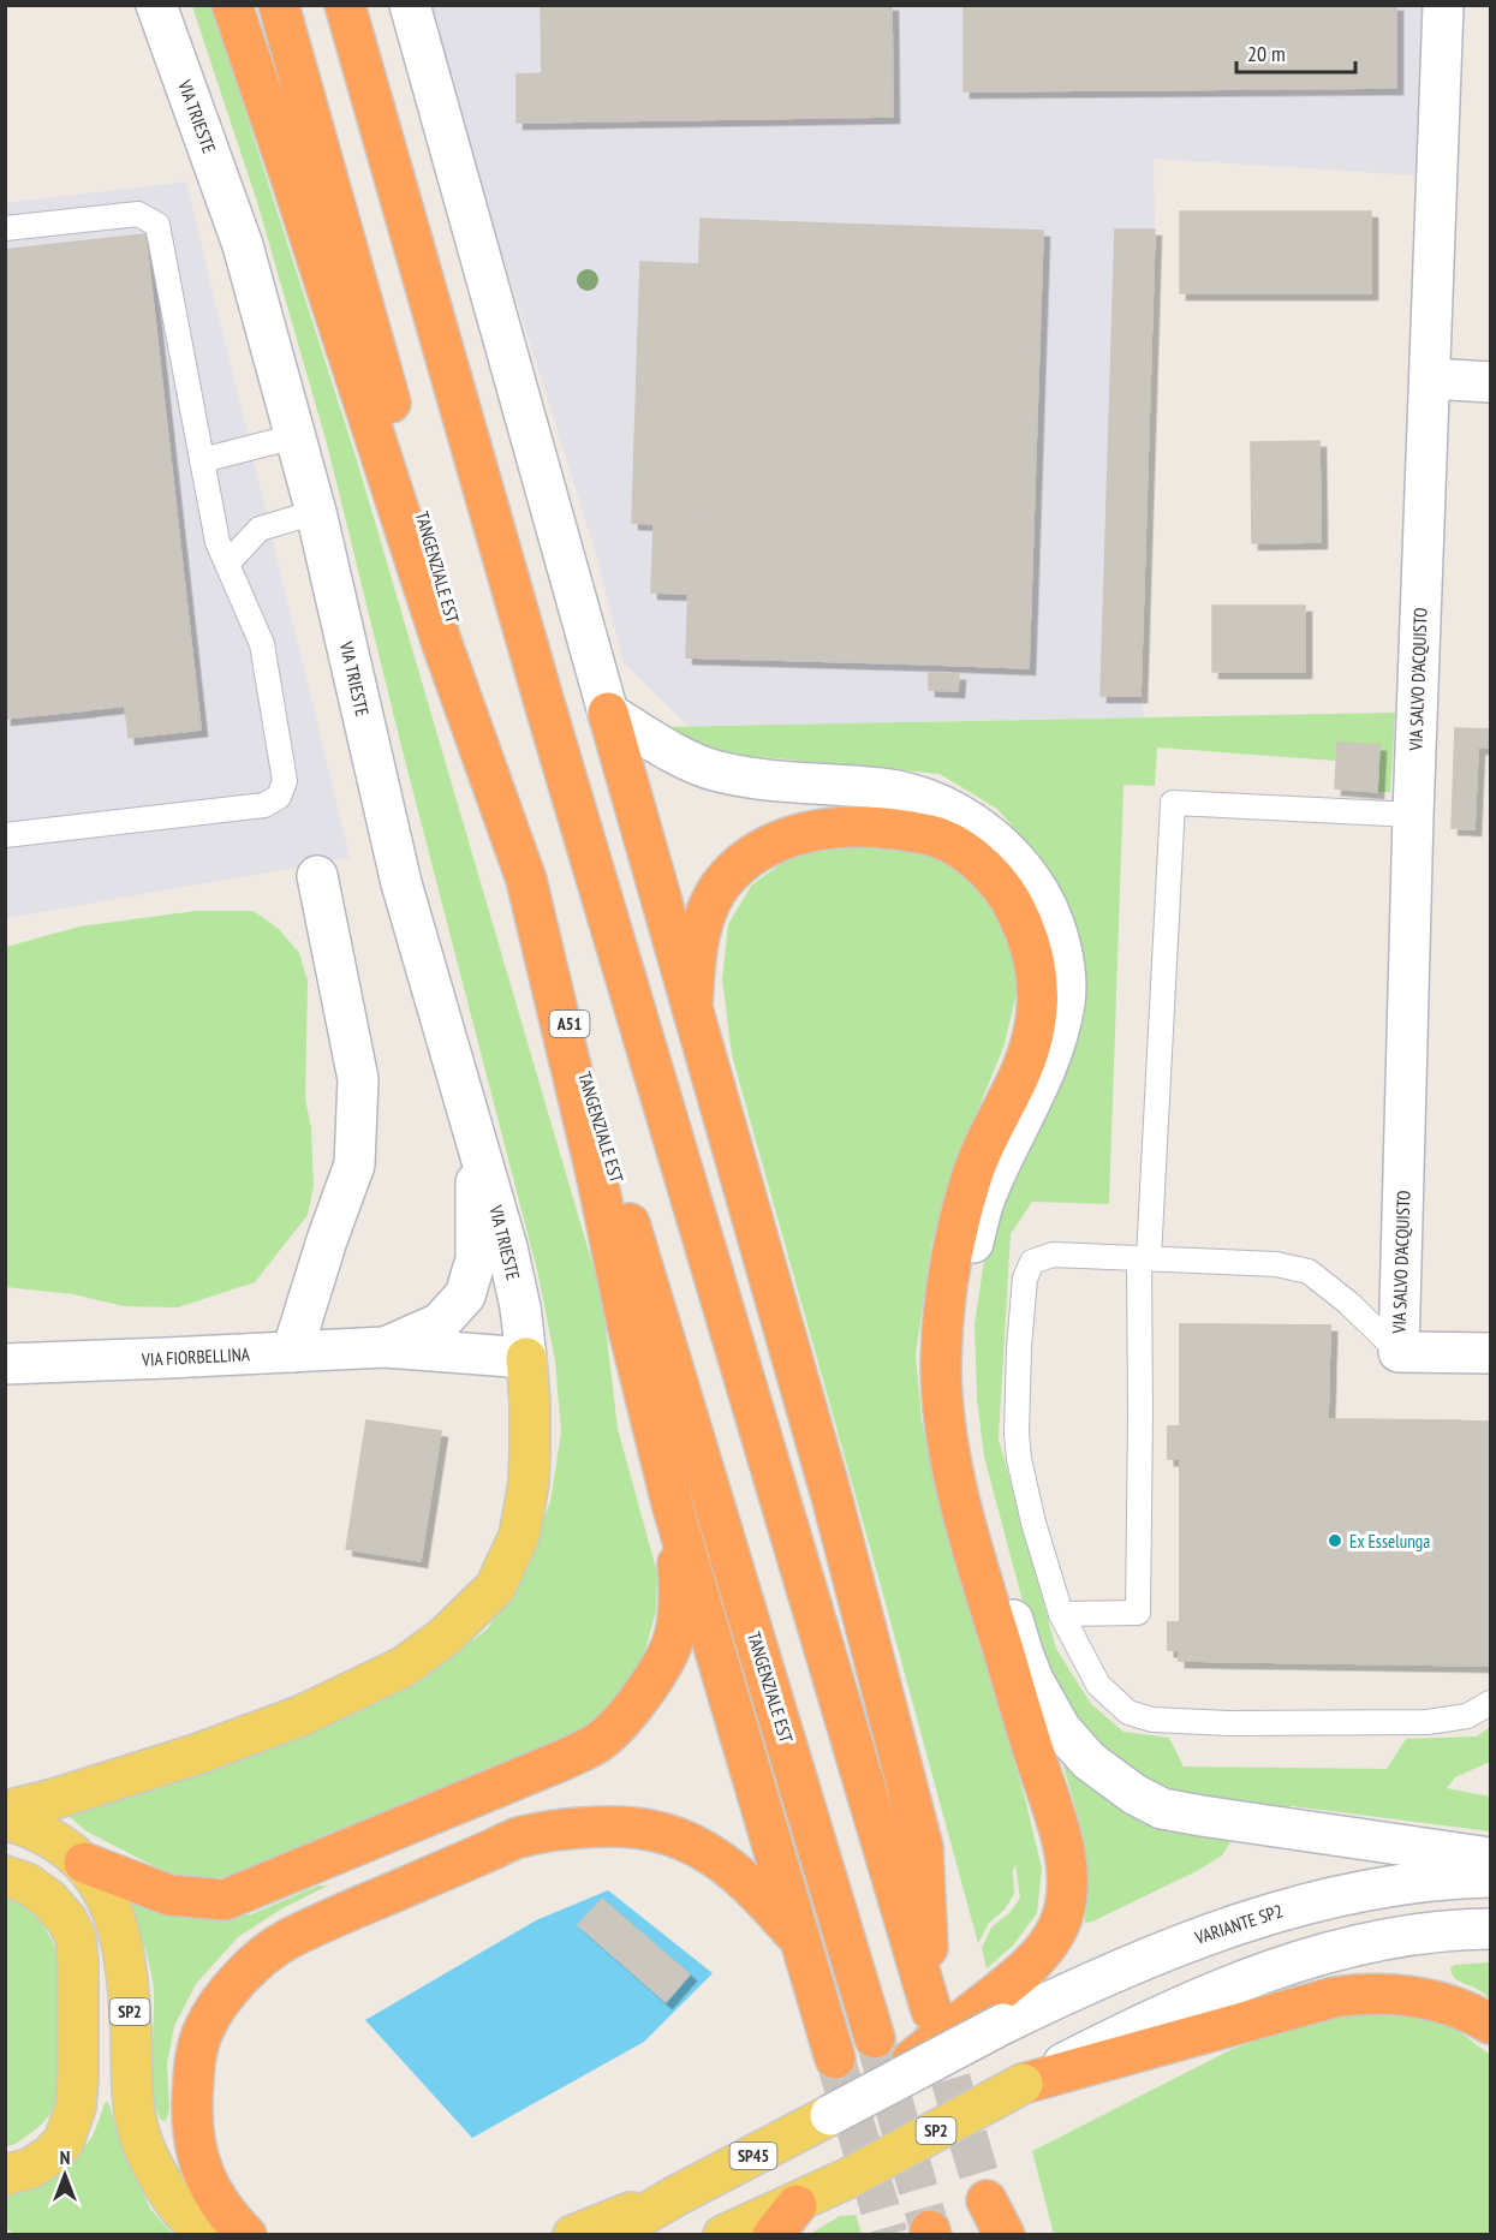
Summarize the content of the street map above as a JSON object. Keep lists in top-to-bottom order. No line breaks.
{"streets":{"highway":["TANGENZIALE EST","A51"],"main road":["SP2","SP45"],"street":["VIA TRIESTE","VIA SALVO D'ACQUISTO","VIA FIORBELLINA","VARIANTE SP2"]},"crossings":[["VIA TRIESTE","VIA FIORBELLINA"],["VARIANTE SP2","SP45"]],"places":["Ex Esselunga"],"scale_bar":"20 m","north":"top"}
